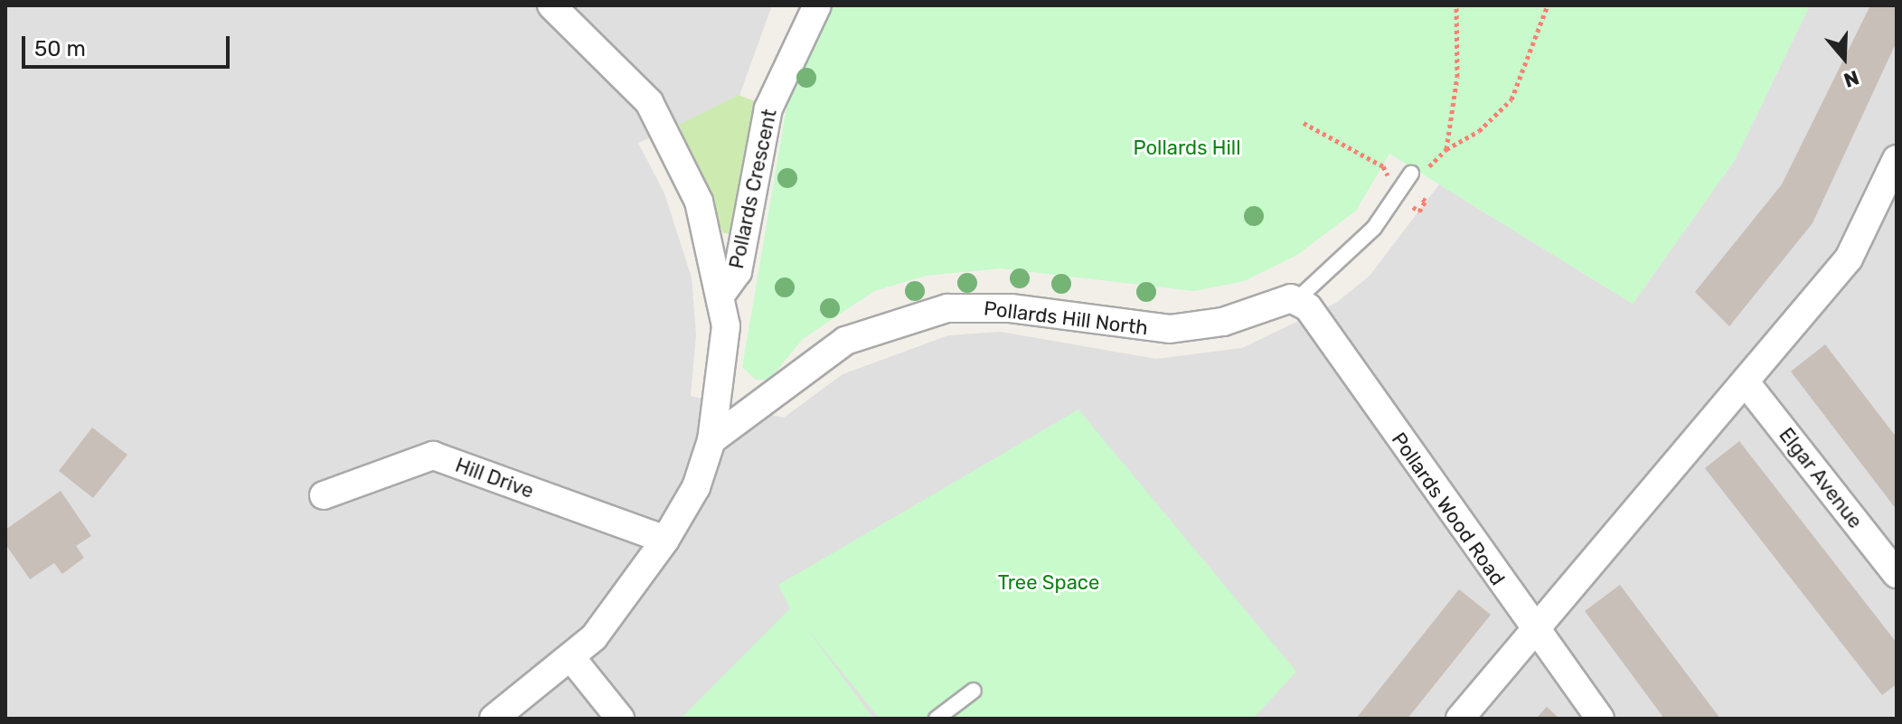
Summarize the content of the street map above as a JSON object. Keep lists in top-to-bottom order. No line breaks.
{"streets":{"street":["Pollards Crescent","Pollards Hill North","Hill Drive","Elgar Avenue","Pollards Wood Road"]},"crossings":[["Pollards Hill North","Pollards Wood Road"]],"parks":["Pollards Hill","Tree Space"],"scale_bar":"50 m","north":"bottom"}
